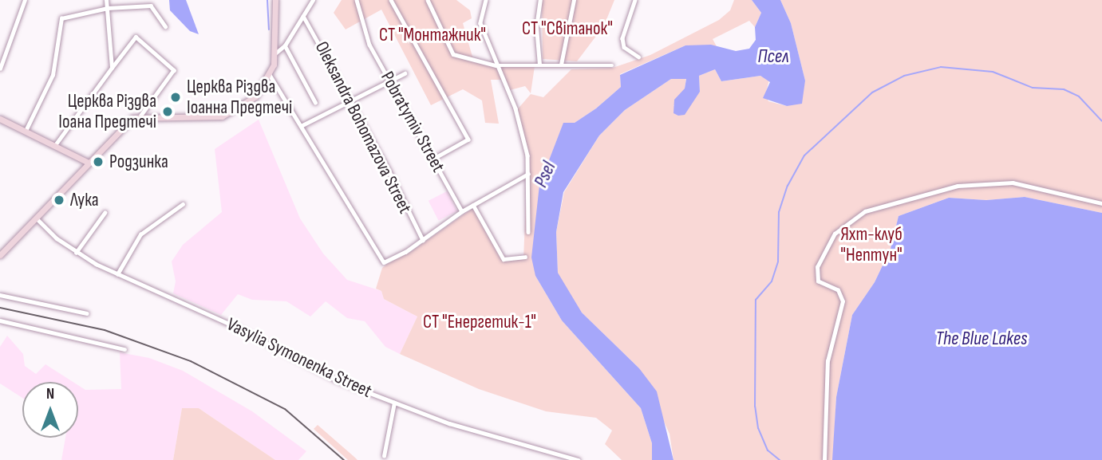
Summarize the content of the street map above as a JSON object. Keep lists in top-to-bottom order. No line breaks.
{"streets":{"street":["Pobratymiv Street","Oleksandra Bohomazova Street","Vasylia Symonenka Street"]},"water":["Псел","Psel","The Blue Lakes"],"parks":["СТ \"Світанок\"","СТ \"Монтажник\"","Яхт-клуб \"Нептун\"","СТ \"Енергетик-1\""],"places":["Церква Різдва Іоанна Предтечі","Церква Різдва Іоана Предтечі","Родзинка","Лука"],"north":"top"}
